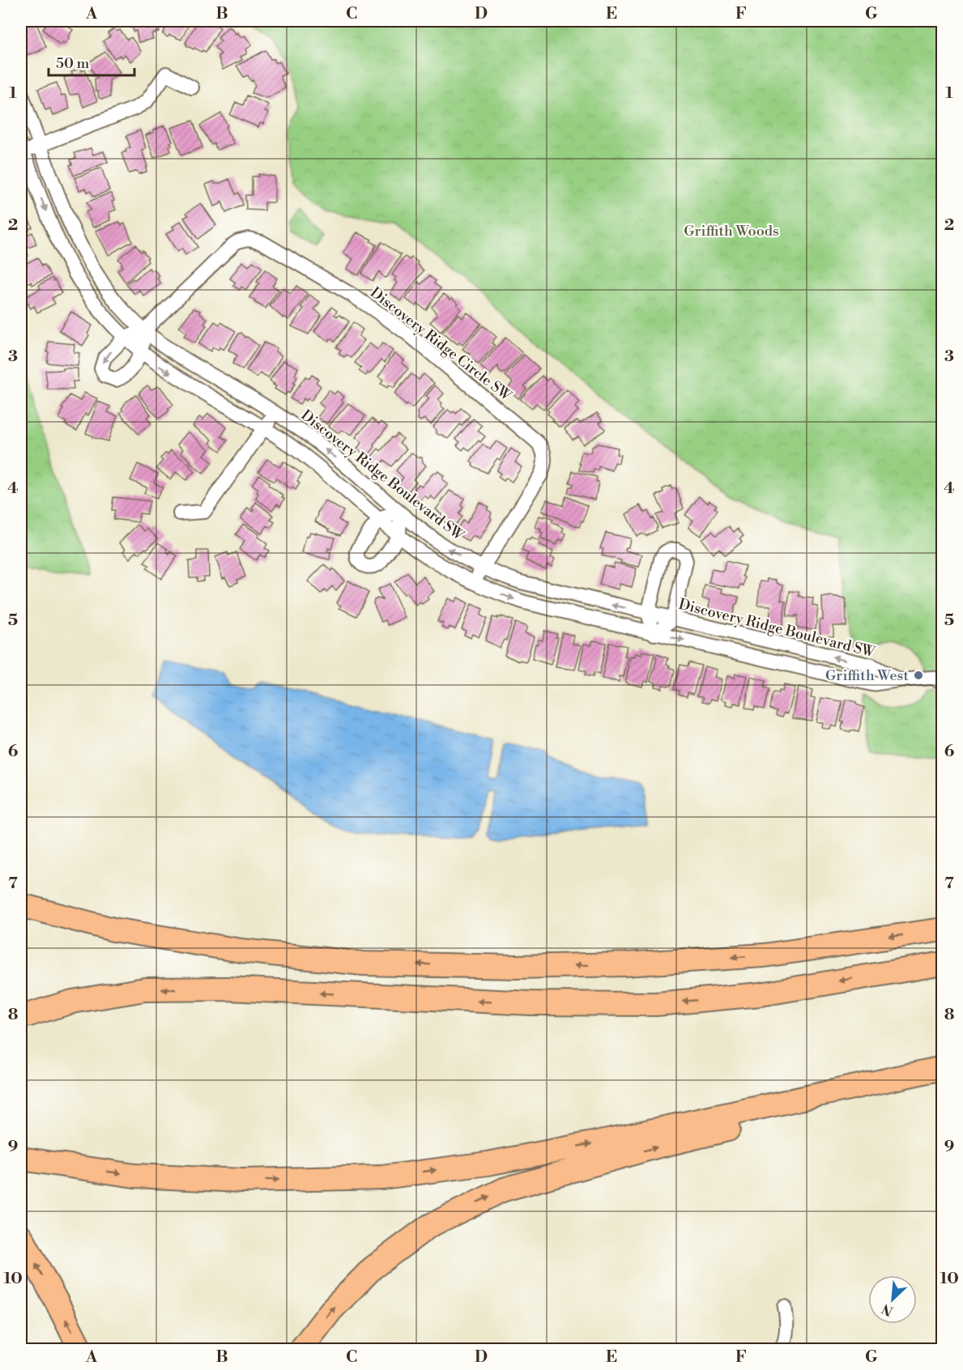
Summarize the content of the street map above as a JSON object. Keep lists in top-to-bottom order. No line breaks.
{"streets":{"street":["Discovery Ridge Circle SW","Discovery Ridge Boulevard SW"]},"crossings":[["Discovery Ridge Circle SW","Discovery Ridge Boulevard SW"]],"parks":["Griffith Woods"],"places":["Griffith West"],"scale_bar":"50 m","north":"bottom left","grid":{"columns":["A","B","C","D","E","F","G"],"rows":["1","2","3","4","5","6","7","8","9","10"]}}
